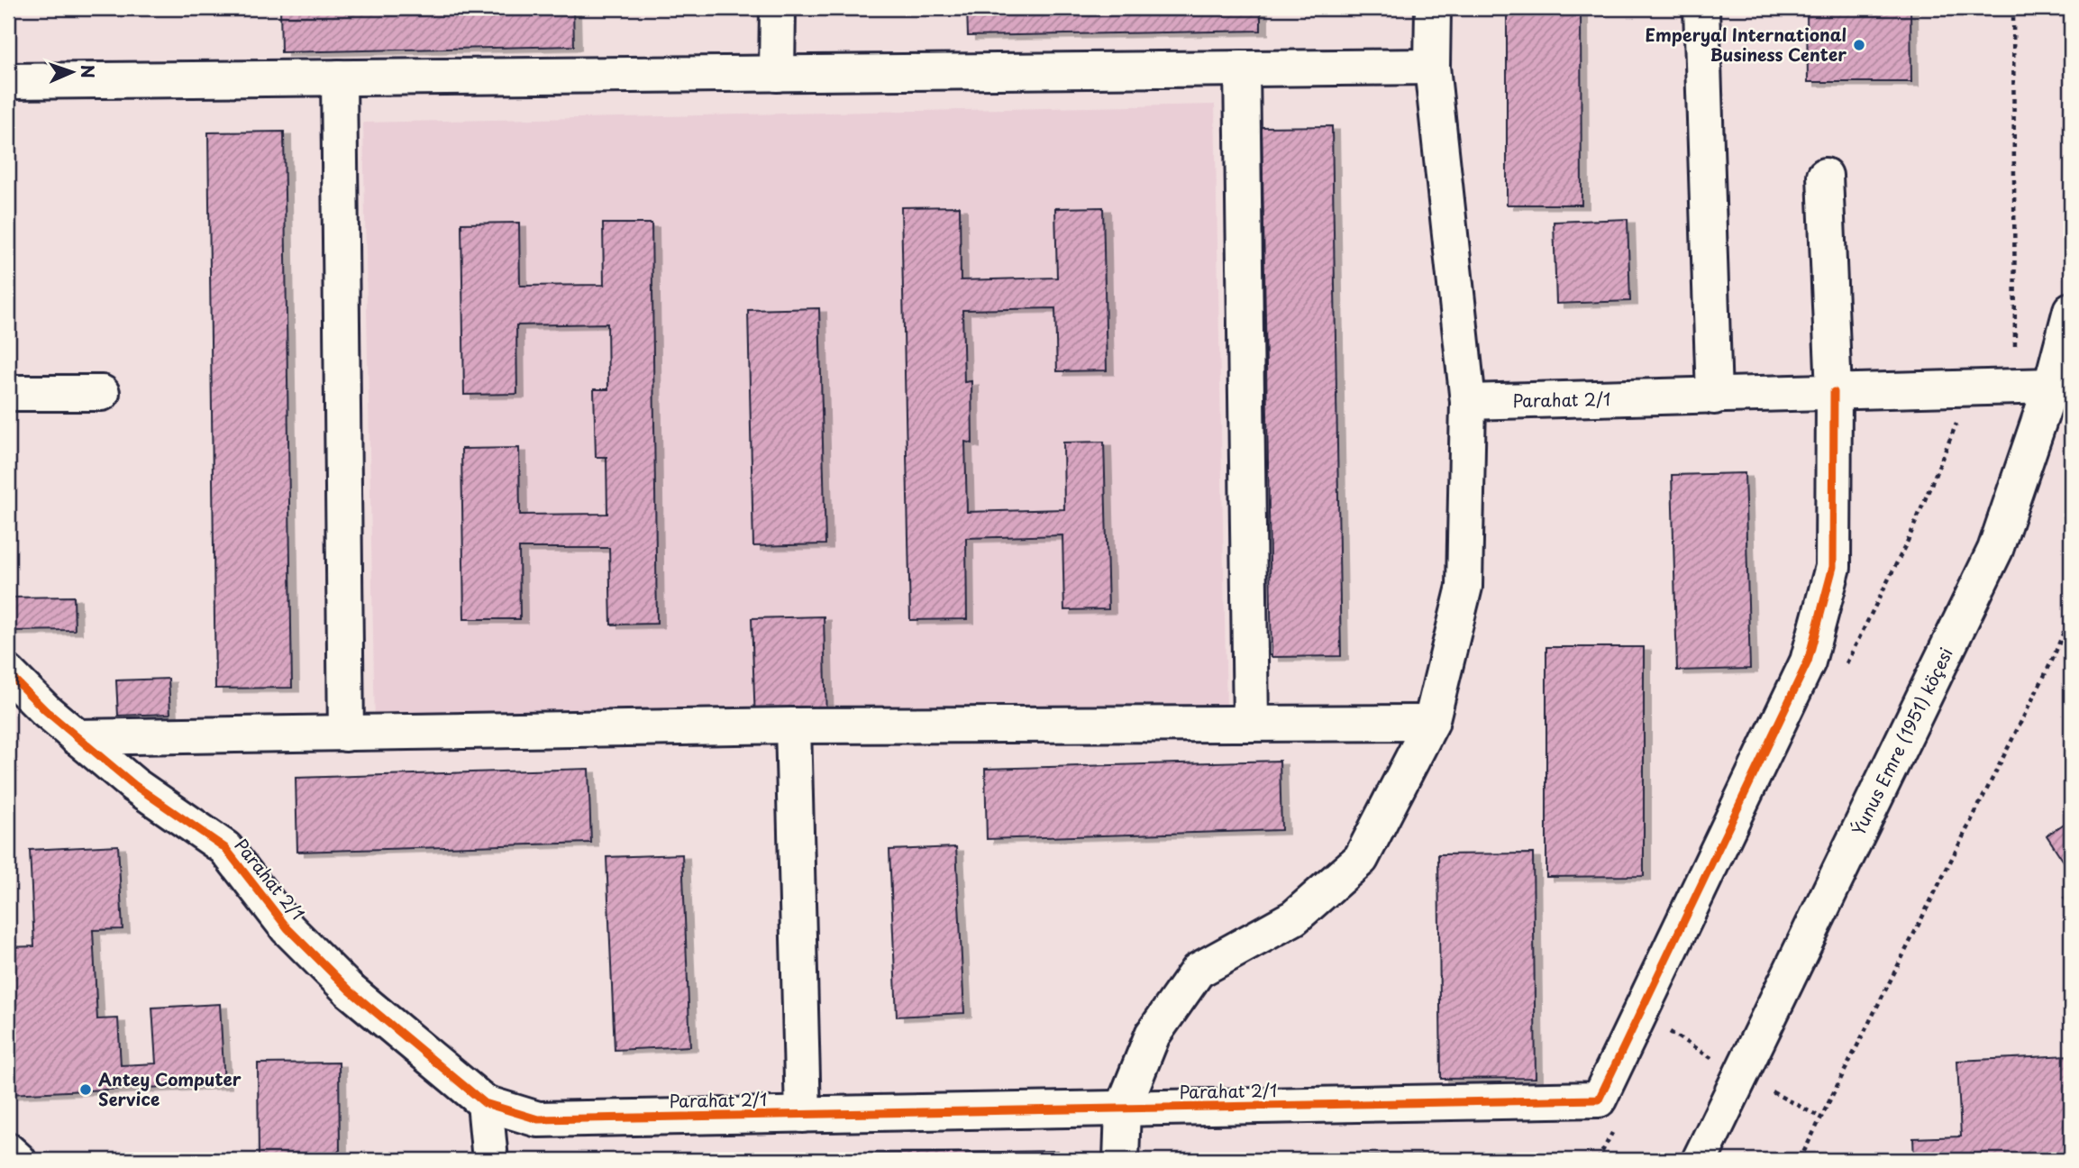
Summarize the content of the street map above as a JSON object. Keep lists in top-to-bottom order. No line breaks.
{"streets":{"street":["Parahat 2/1","Ýunus Emre (1951) köçesi"]},"crossings":[["Parahat 2/1","Ýunus Emre (1951) köçesi"]],"places":["Emperyal International Business Center","Antey Computer Service"],"north":"right"}
